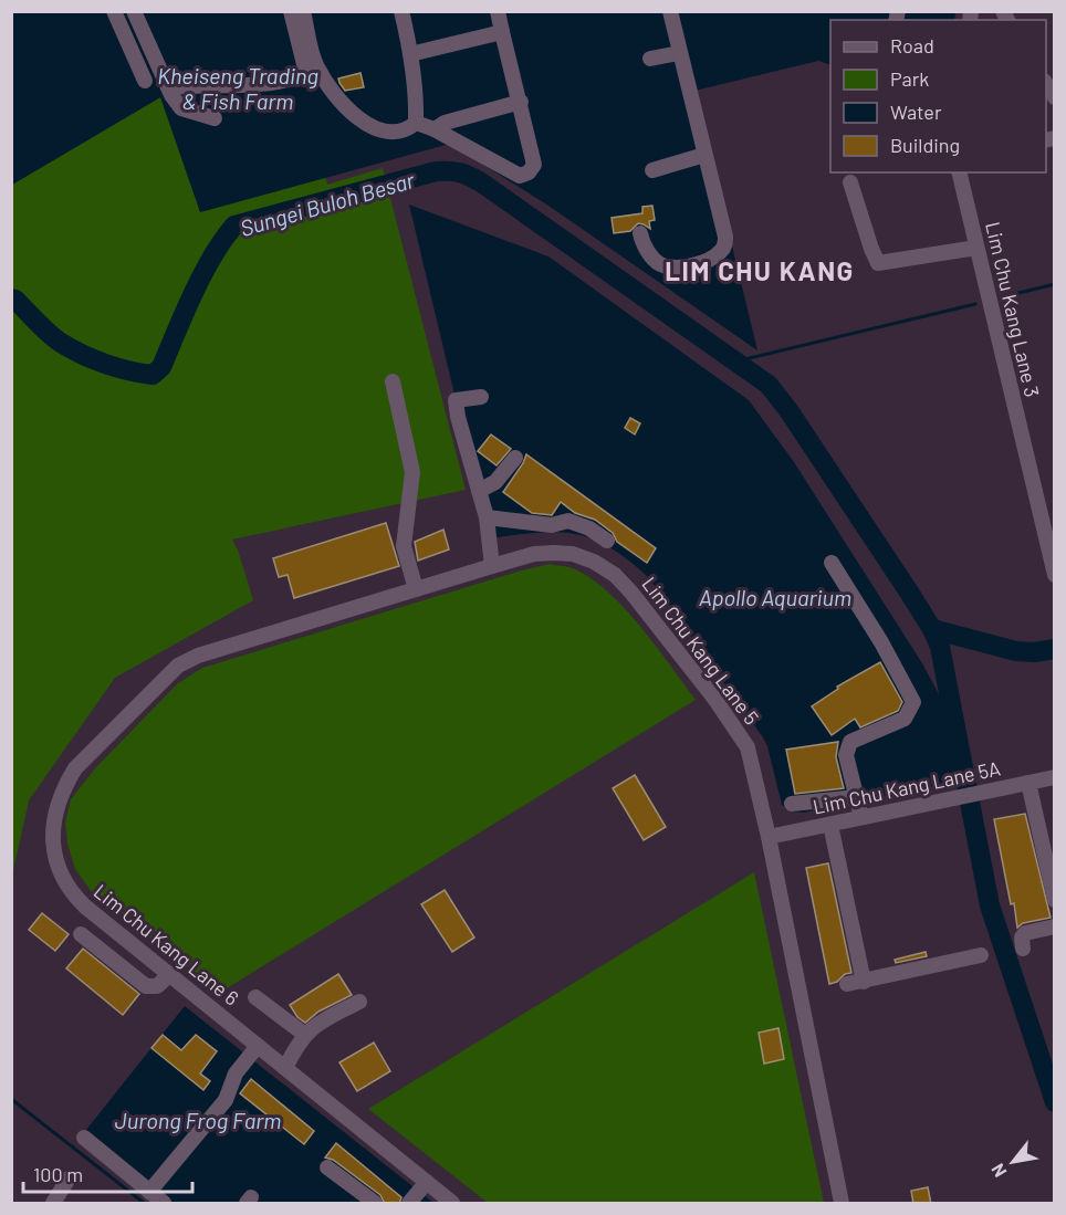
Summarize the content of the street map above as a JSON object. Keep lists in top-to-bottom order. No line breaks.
{"streets":{"street":["Lim Chu Kang Lane 3","Lim Chu Kang Lane 5","Lim Chu Kang Lane 5A","Lim Chu Kang Lane 6"]},"crossings":[["Lim Chu Kang Lane 5","Lim Chu Kang Lane 5A"],["Lim Chu Kang Lane 5","Lim Chu Kang Lane 6"]],"districts":["LIM CHU KANG"],"water":["Kheiseng Trading & Fish Farm","Sungei Buloh Besar","Apollo Aquarium","Jurong Frog Farm"],"legend":["Road","Park","Water","Building"],"scale_bar":"100 m","north":"bottom left"}
